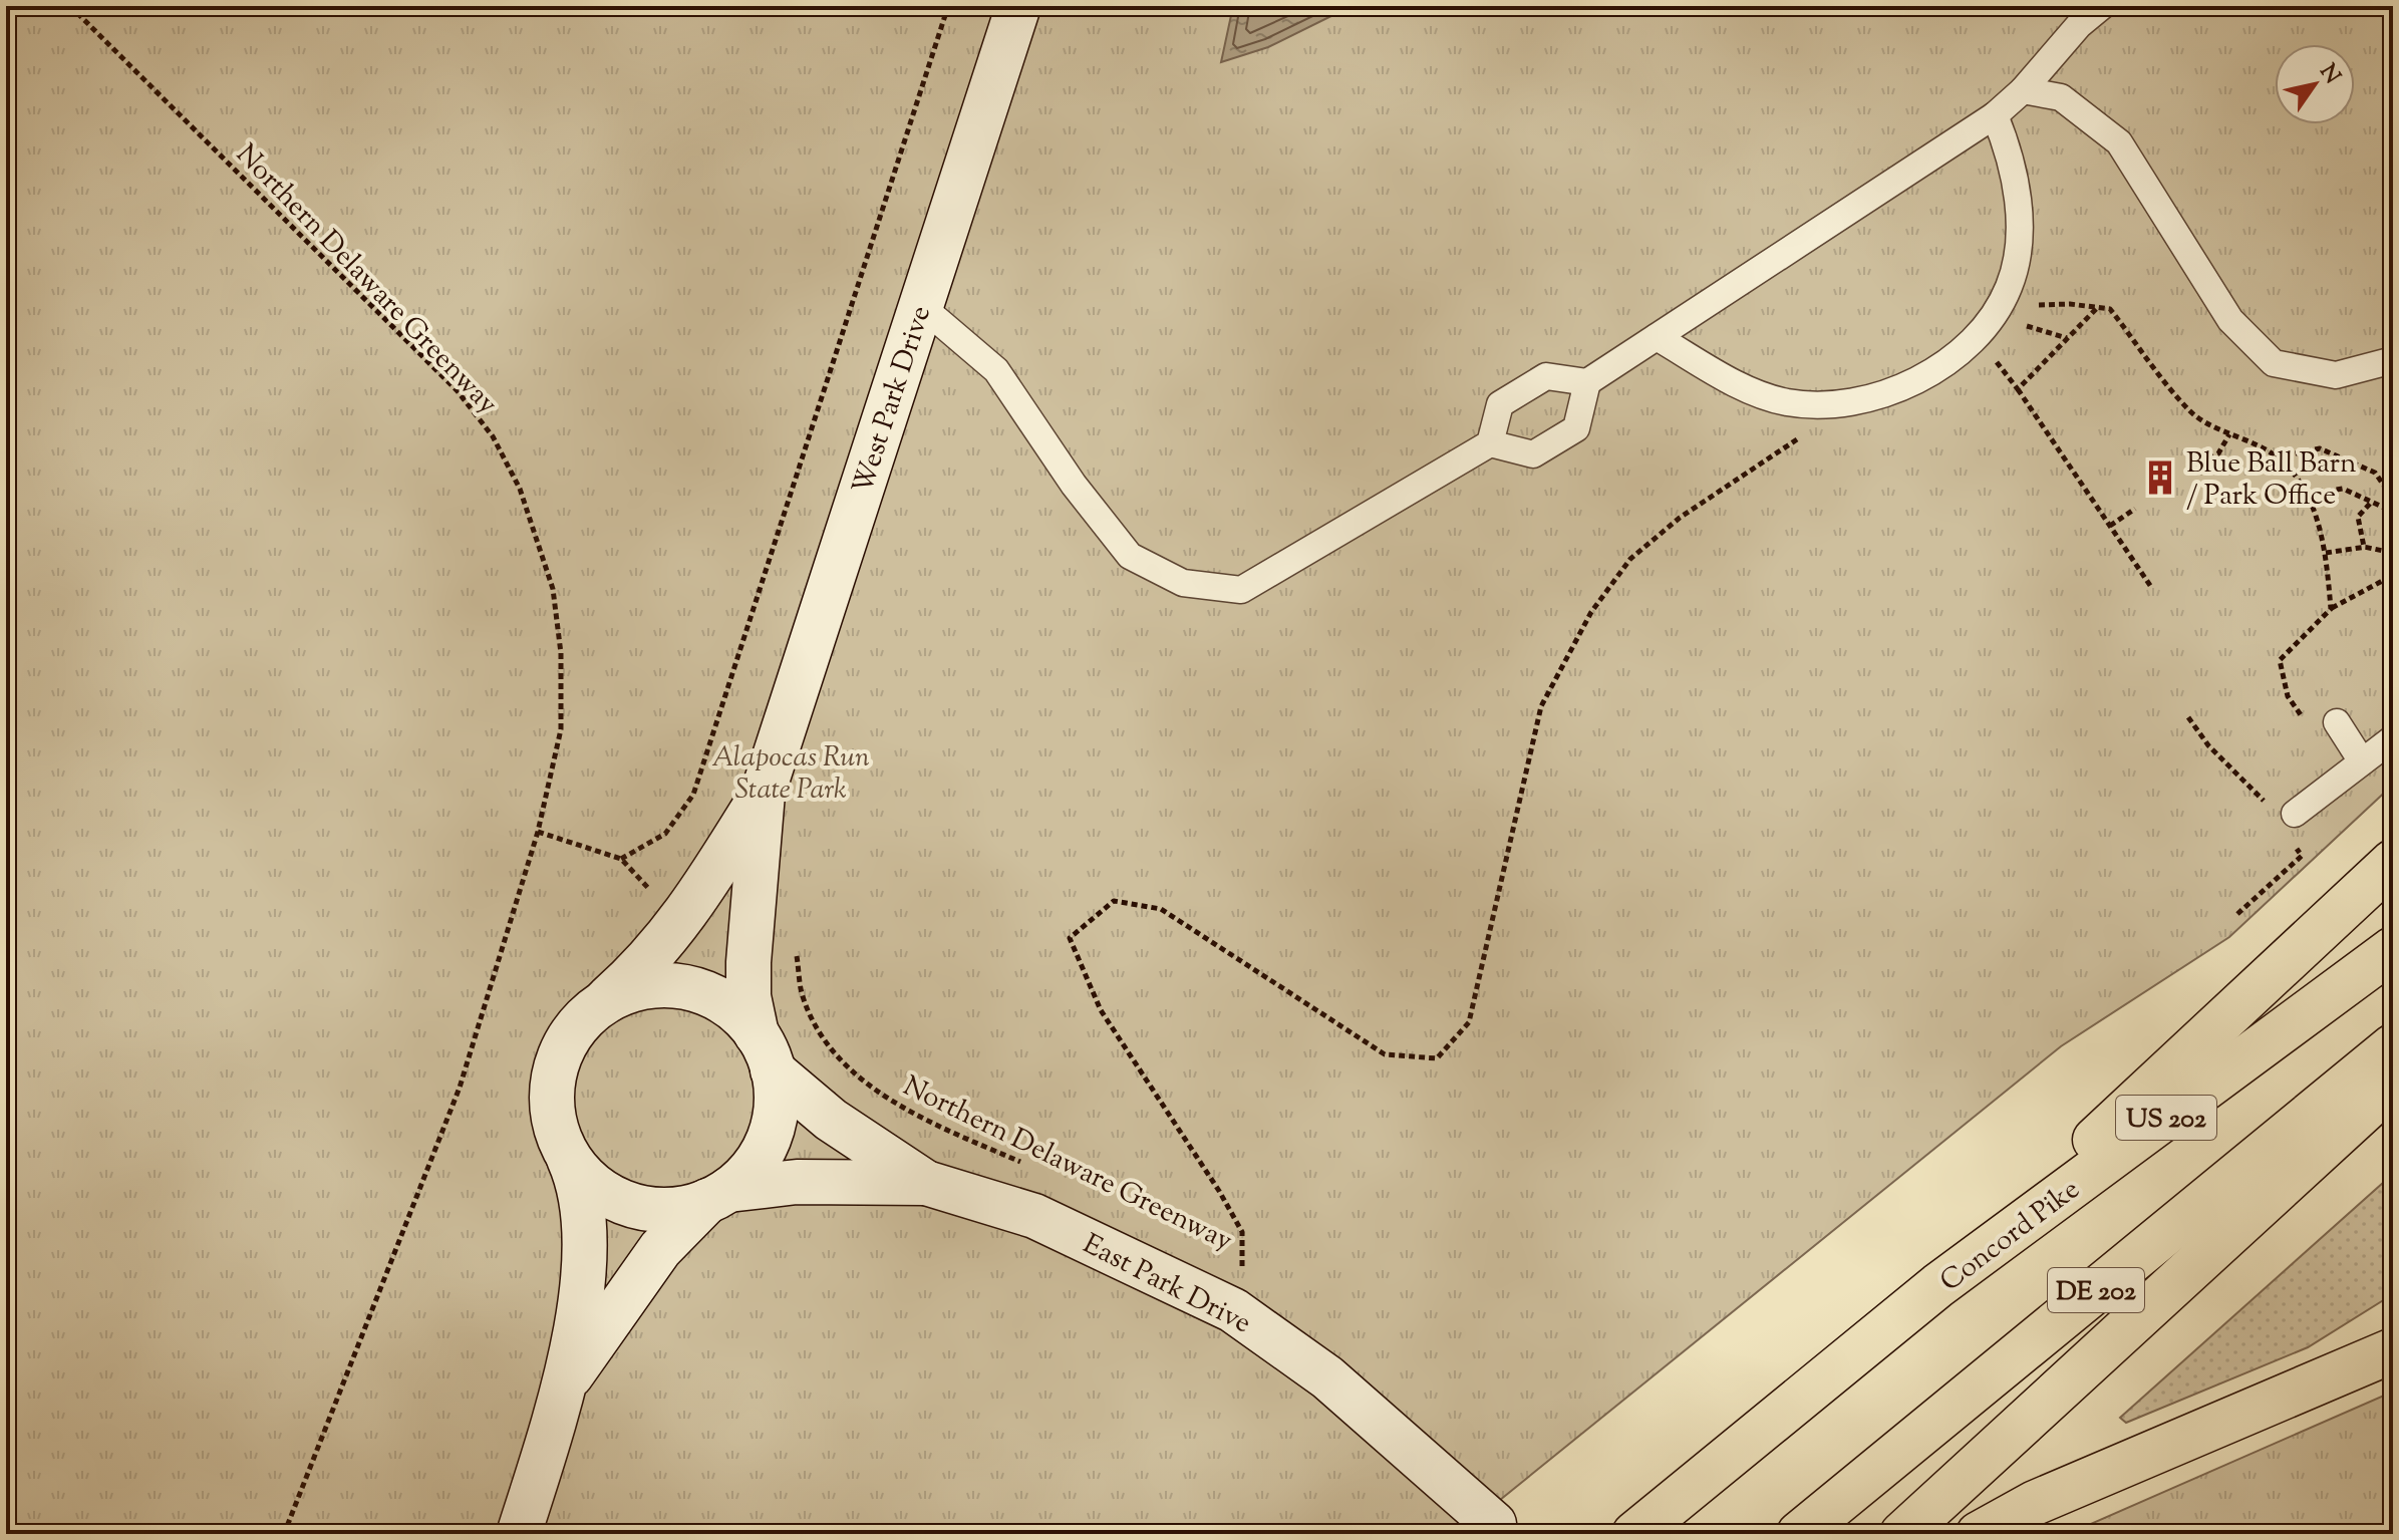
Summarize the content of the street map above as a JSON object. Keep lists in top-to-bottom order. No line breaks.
{"streets":{"main road":["US 202","Concord Pike","DE 202"],"street":["West Park Drive","East Park Drive"],"path":["Northern Delaware Greenway"]},"crossings":[["Northern Delaware Greenway","West Park Drive"],["West Park Drive","East Park Drive"]],"parks":["Alapocas Run State Park"],"places":{"building":["Blue Ball Barn / Park Office"]},"north":"top right"}
